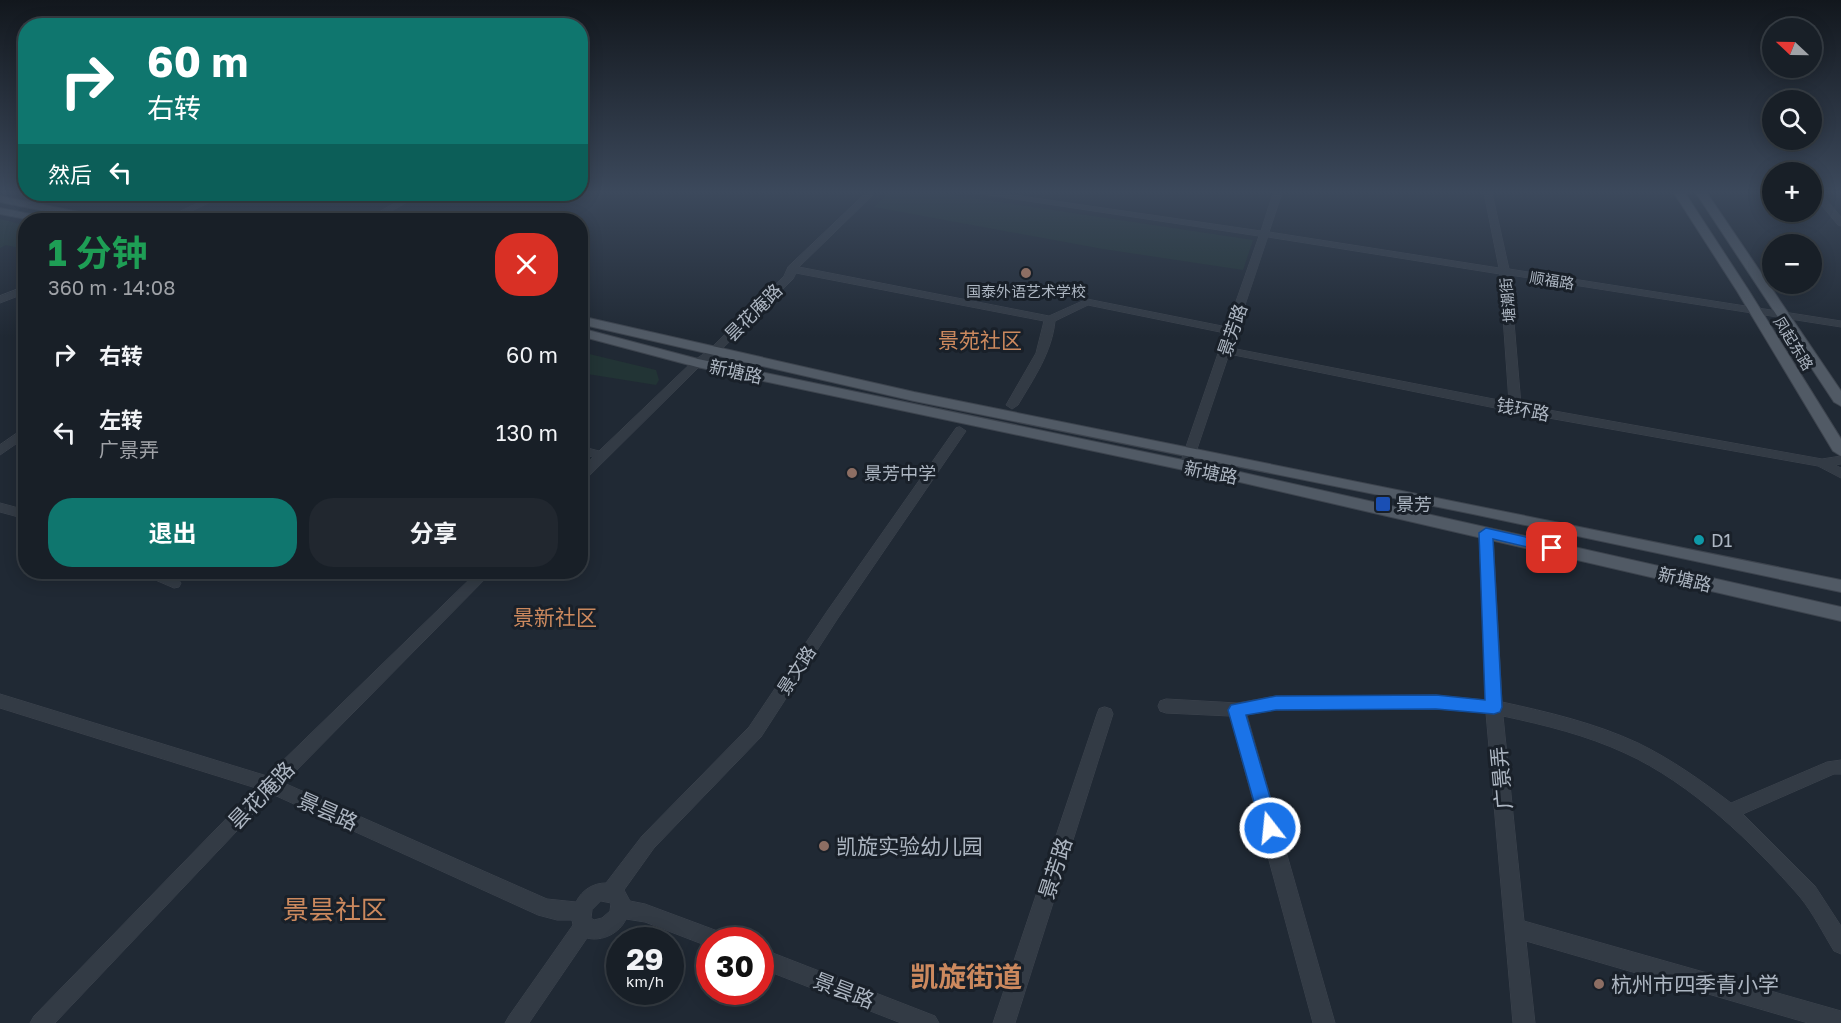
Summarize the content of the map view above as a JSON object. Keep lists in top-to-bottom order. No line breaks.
{"streets":{"main road":["凤起东路","新塘路"],"street":["顺福路","塘潮街","昙花庵路","景芳路","钱环路","景文路","广景弄","景昙路"]},"crossings":[["顺福路","塘潮街"],["顺福路","凤起东路"],["塘潮街","钱环路"],["昙花庵路","新塘路"],["昙花庵路","景昙路"],["景芳路","新塘路"],["景芳路","钱环路"],["新塘路","广景弄"],["景文路","景昙路"]],"districts":["景苑社区","景新社区","景昙社区","凯旋街道"],"places":{"other":["国泰外语艺术学校","景芳中学","D1","凯旋实验幼儿园","杭州市四季青小学"],"transit":["景芳"]},"north":"left","page":{"map_buttons":["+","−"],"turn":["60 m","右转"],"then":"然后","heading":["1 分钟","360 m · 14:08"],"list":[{"name":"右转","value":"60 m"},{"name":"左转","note":"广景弄","value":"130 m"}],"buttons":["退出","分享"],"speed":"29 km/h","limit":"30"}}
